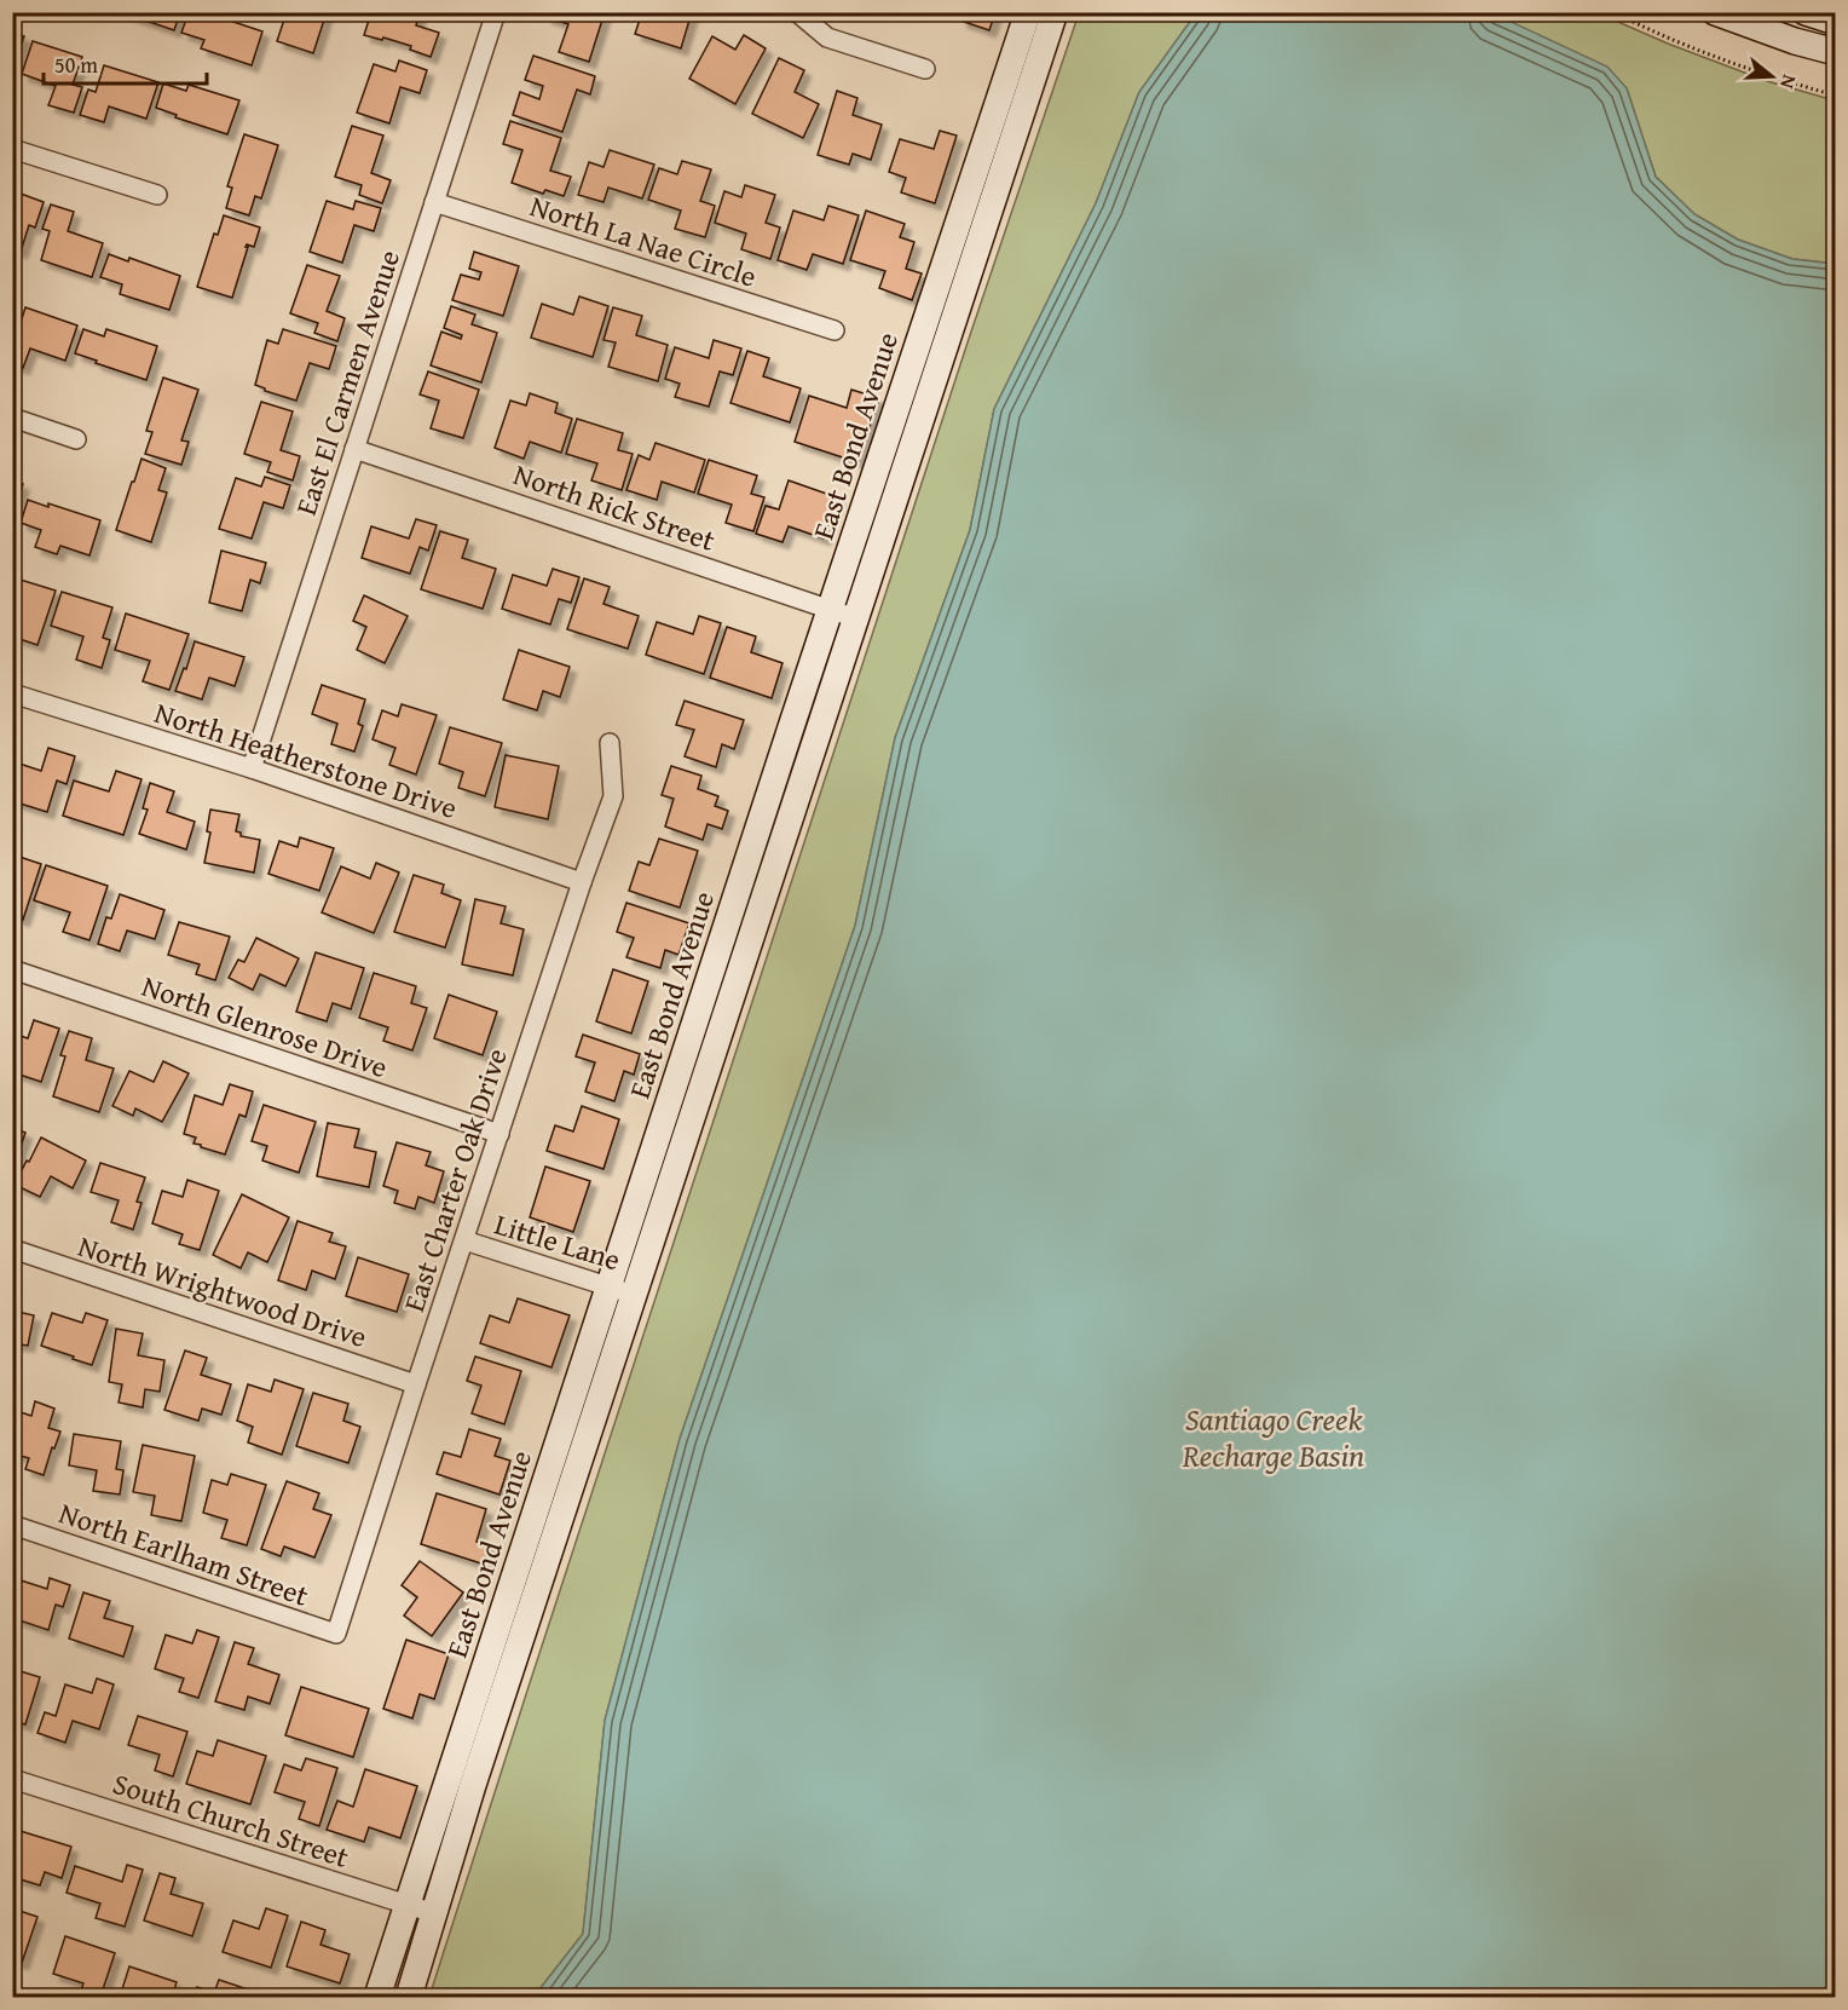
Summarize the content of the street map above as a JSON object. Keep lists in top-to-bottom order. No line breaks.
{"streets":{"street":["North La Nae Circle","East El Carmen Avenue","East Bond Avenue","North Rick Street","North Heatherstone Drive","North Glenrose Drive","East Charter Oak Drive","Little Lane","North Wrightwood Drive","North Earlham Street","South Church Street"]},"crossings":[["North La Nae Circle","East El Carmen Avenue"],["East El Carmen Avenue","North Rick Street"],["East El Carmen Avenue","North Heatherstone Drive"],["East Bond Avenue","North Rick Street"],["East Bond Avenue","Little Lane"],["East Bond Avenue","South Church Street"],["North Heatherstone Drive","East Charter Oak Drive"],["North Glenrose Drive","East Charter Oak Drive"],["East Charter Oak Drive","Little Lane"],["East Charter Oak Drive","North Wrightwood Drive"],["East Charter Oak Drive","North Earlham Street"]],"water":["Santiago Creek Recharge Basin"],"scale_bar":"50 m","north":"right"}
